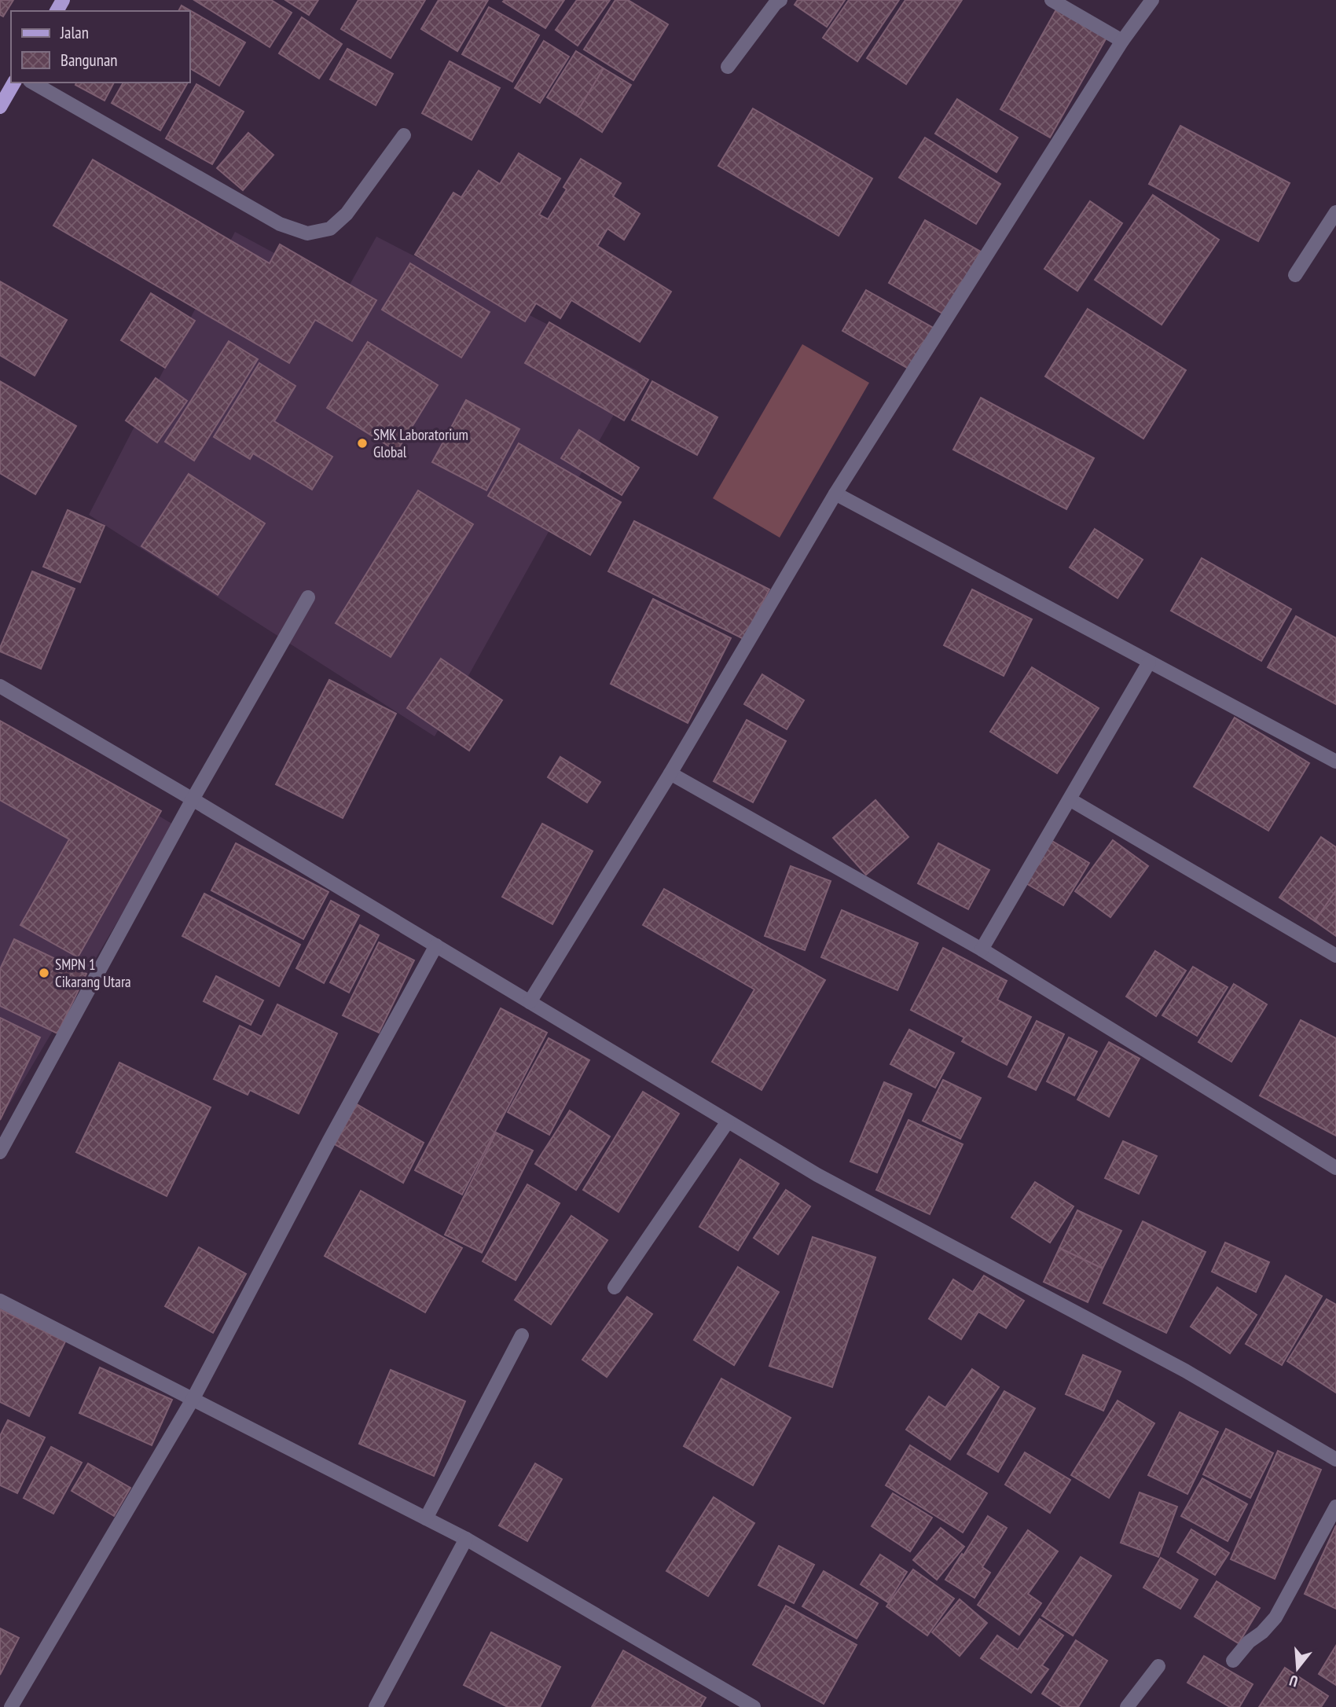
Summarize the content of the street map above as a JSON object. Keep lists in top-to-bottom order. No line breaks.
{"places":["SMK Laboratorium Global","SMPN 1 Cikarang Utara"],"legend":["Jalan","Bangunan"],"north":"bottom"}
